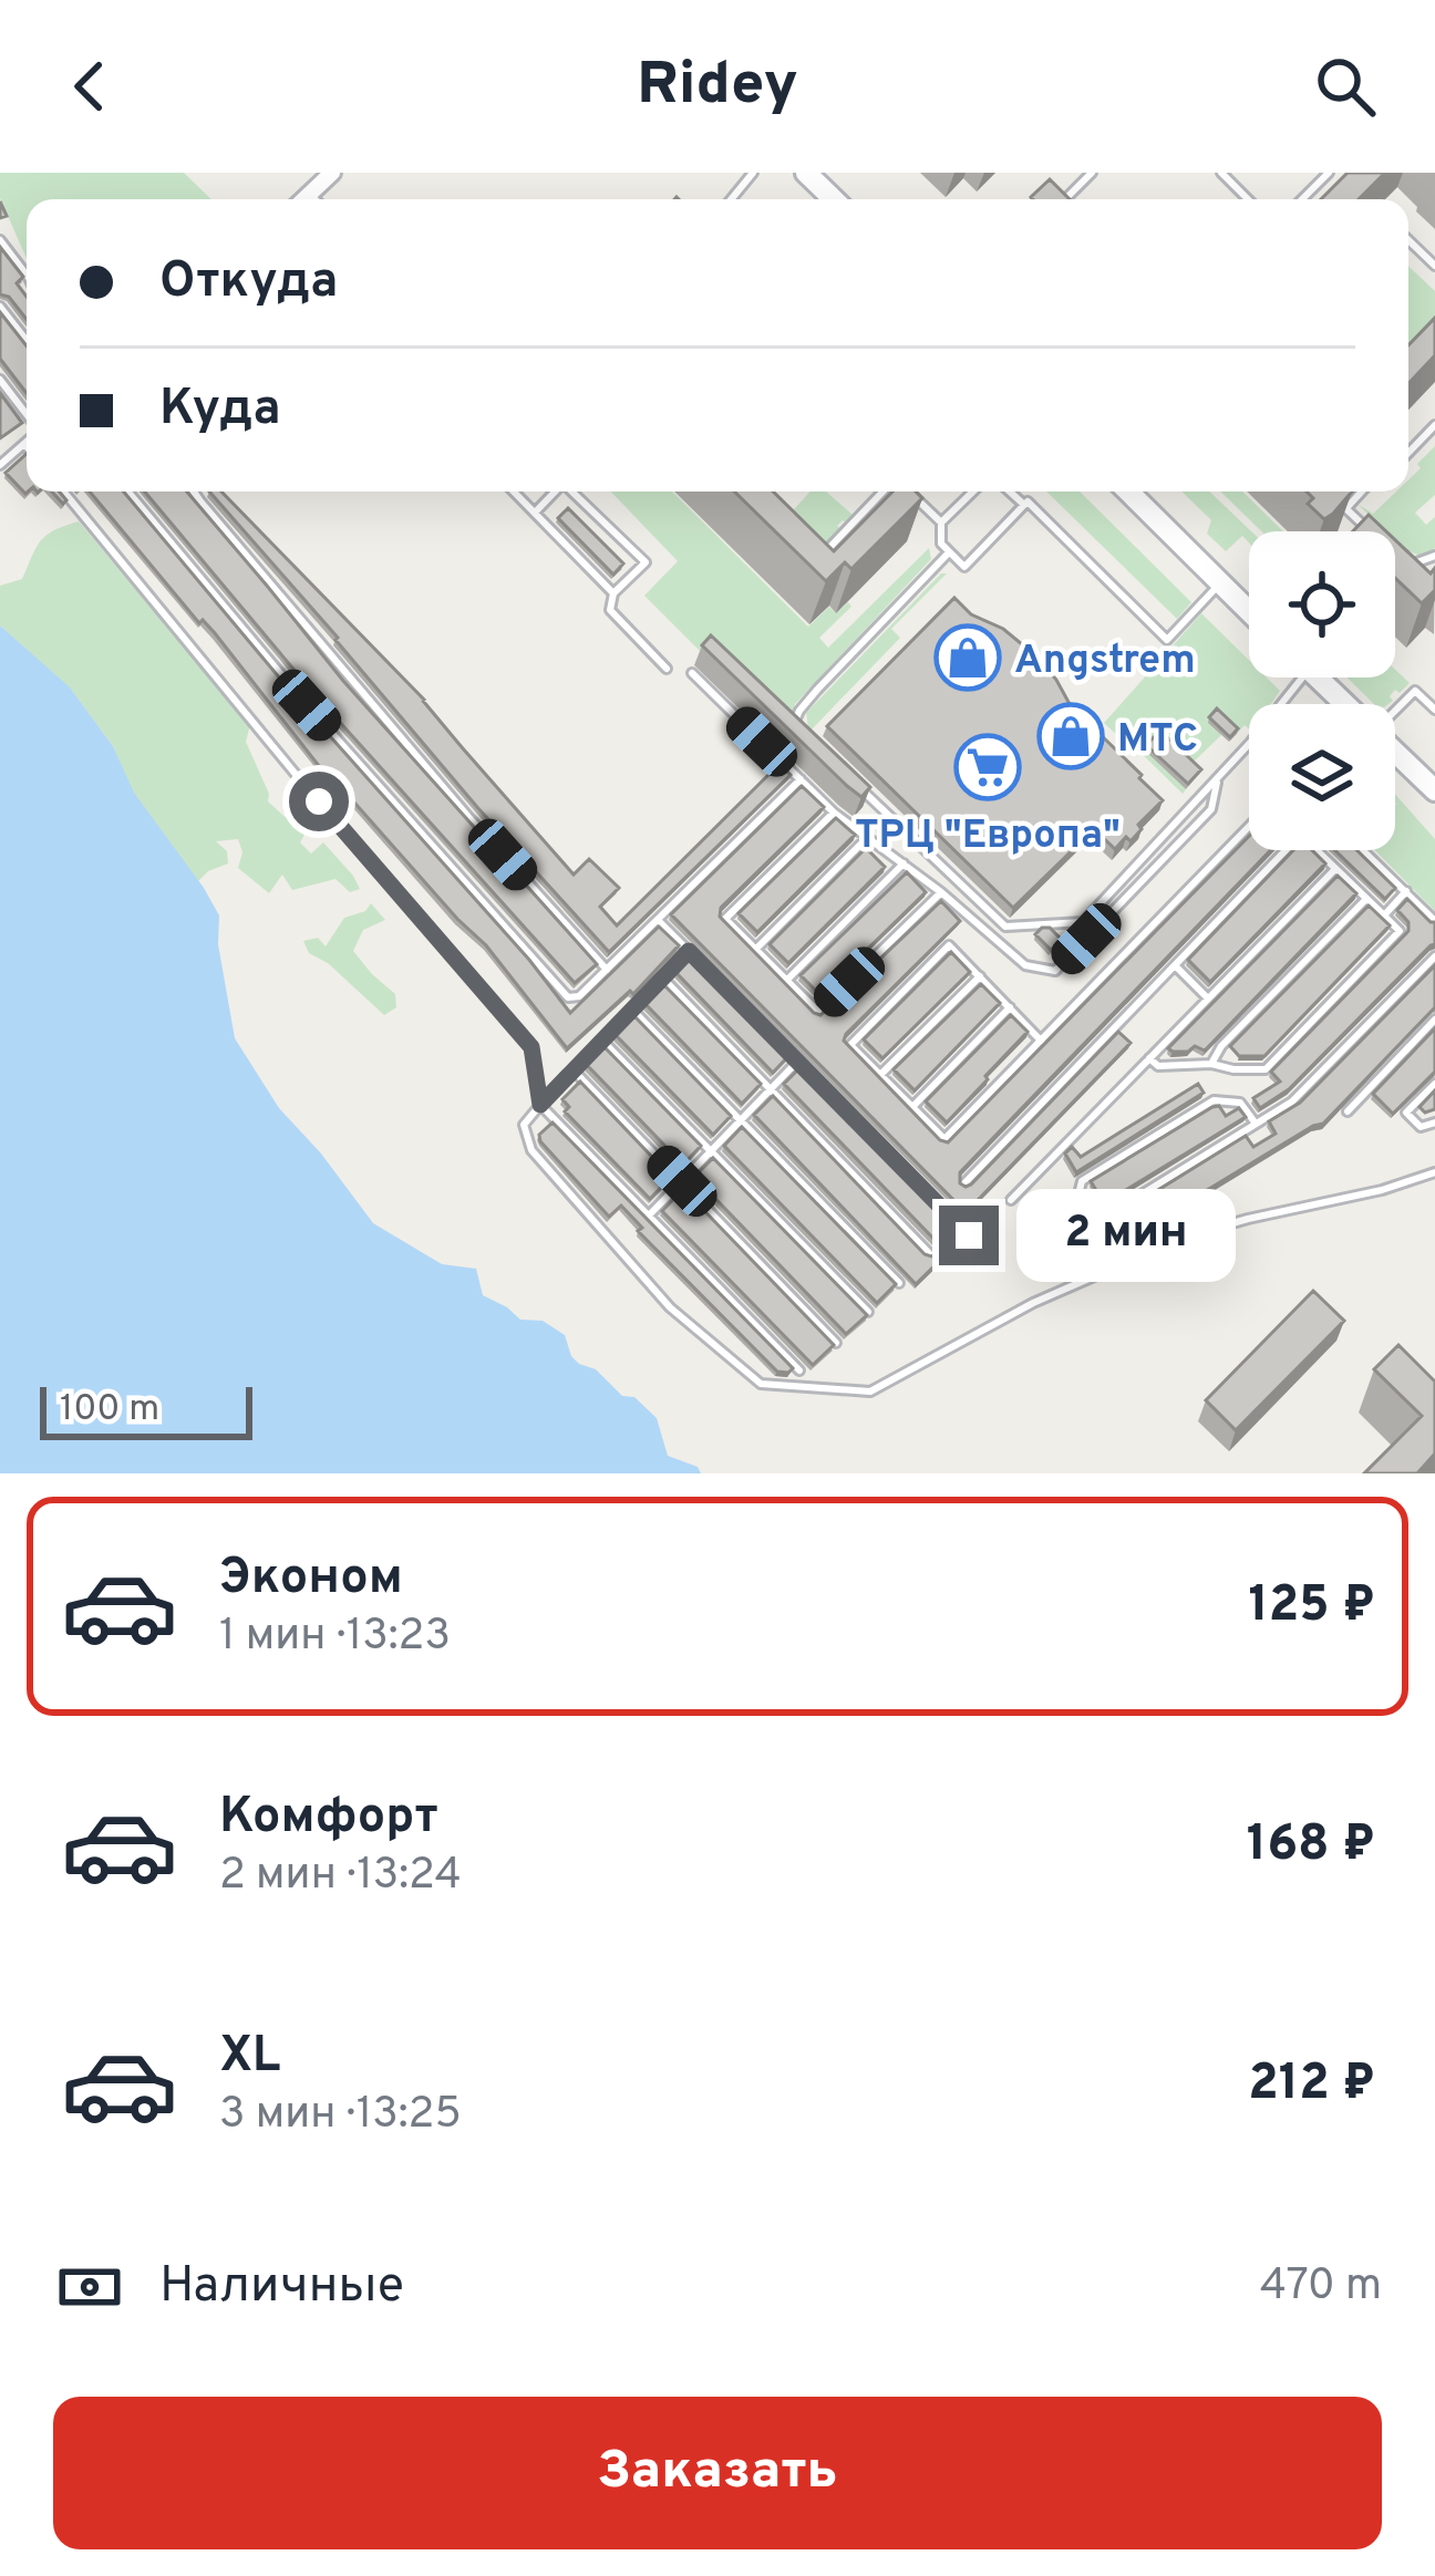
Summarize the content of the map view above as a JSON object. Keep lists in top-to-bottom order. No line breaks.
{"places":{"shop":["Angstrem","МТС"],"supermarket":["ТРЦ \"Европа\""]},"scale_bar":"100 m","page":{"header":"Ridey","banner":["Откуда","Куда"],"bubble":"2 мин","scale":"100 m","list":[{"name":"Эконом","note":"1 мин · 13:23","value":"125 ₽"},{"name":"Комфорт","note":"2 мин · 13:24","value":"168 ₽"},{"name":"XL","note":"3 мин · 13:25","value":"212 ₽"}],"pay":["Наличные","470 m"],"buttons":"Заказать"}}
